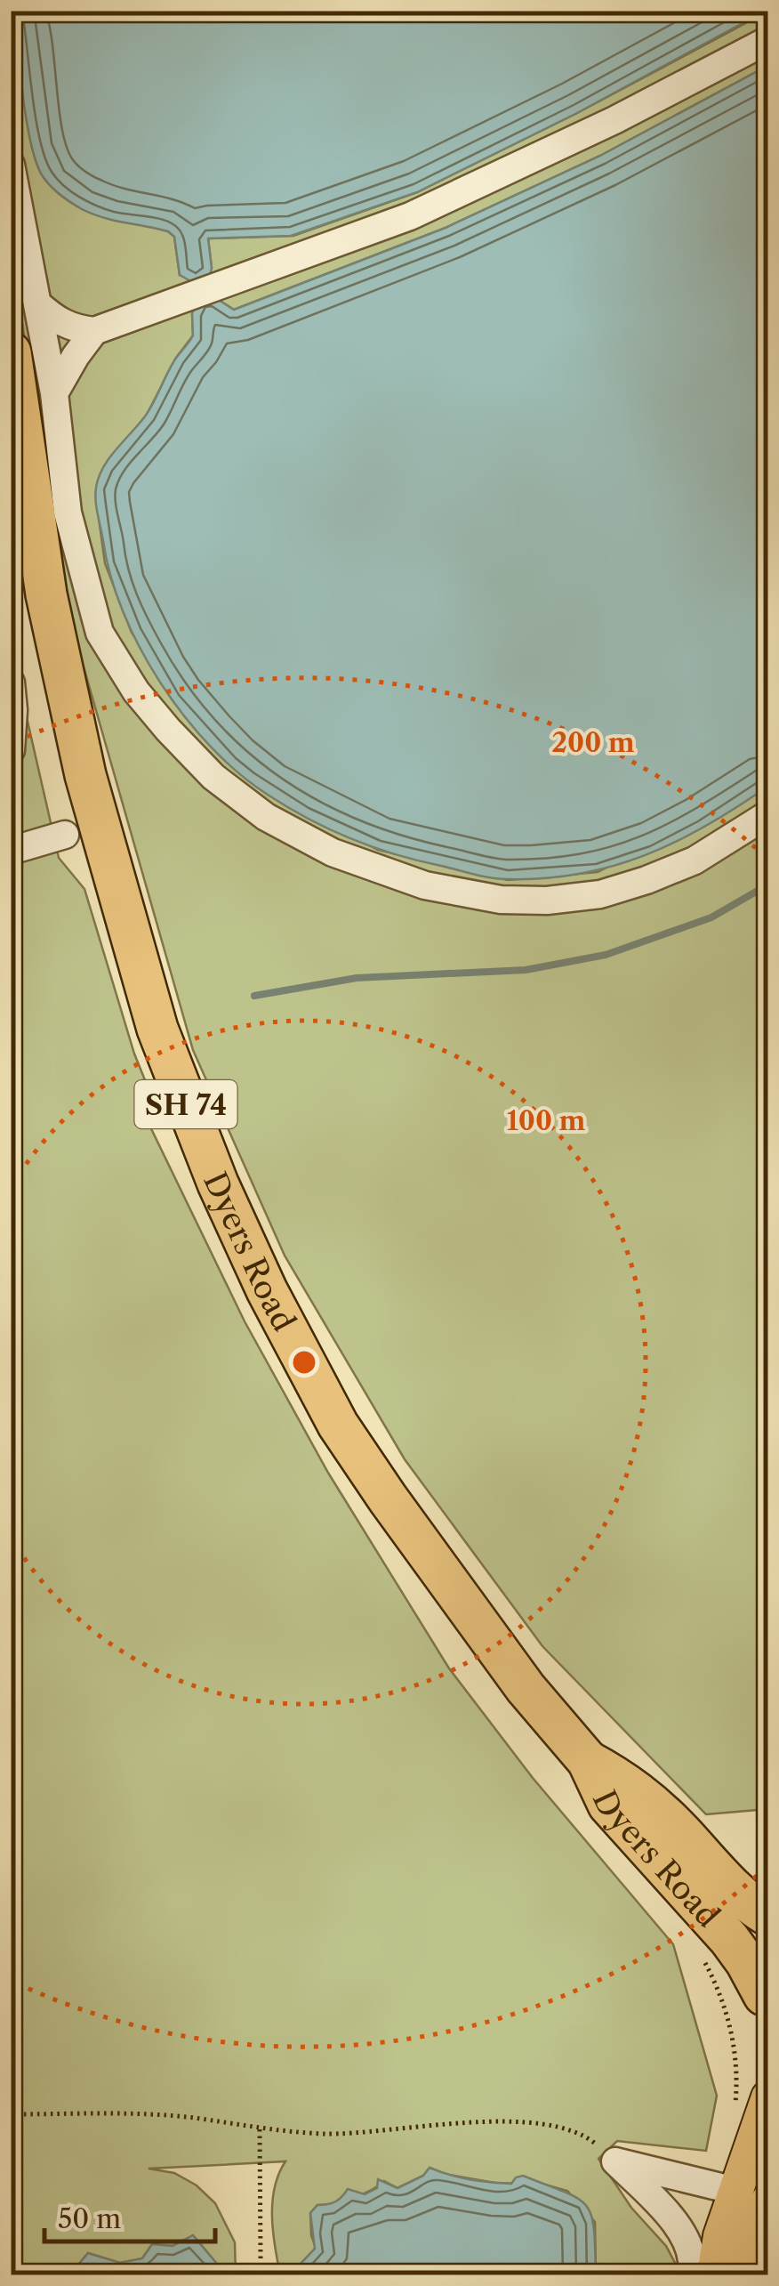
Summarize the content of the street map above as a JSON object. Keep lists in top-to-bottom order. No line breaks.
{"streets":{"highway":["SH 74","Dyers Road"]},"scale_bar":"50 m","rings":["200 m","100 m"]}
